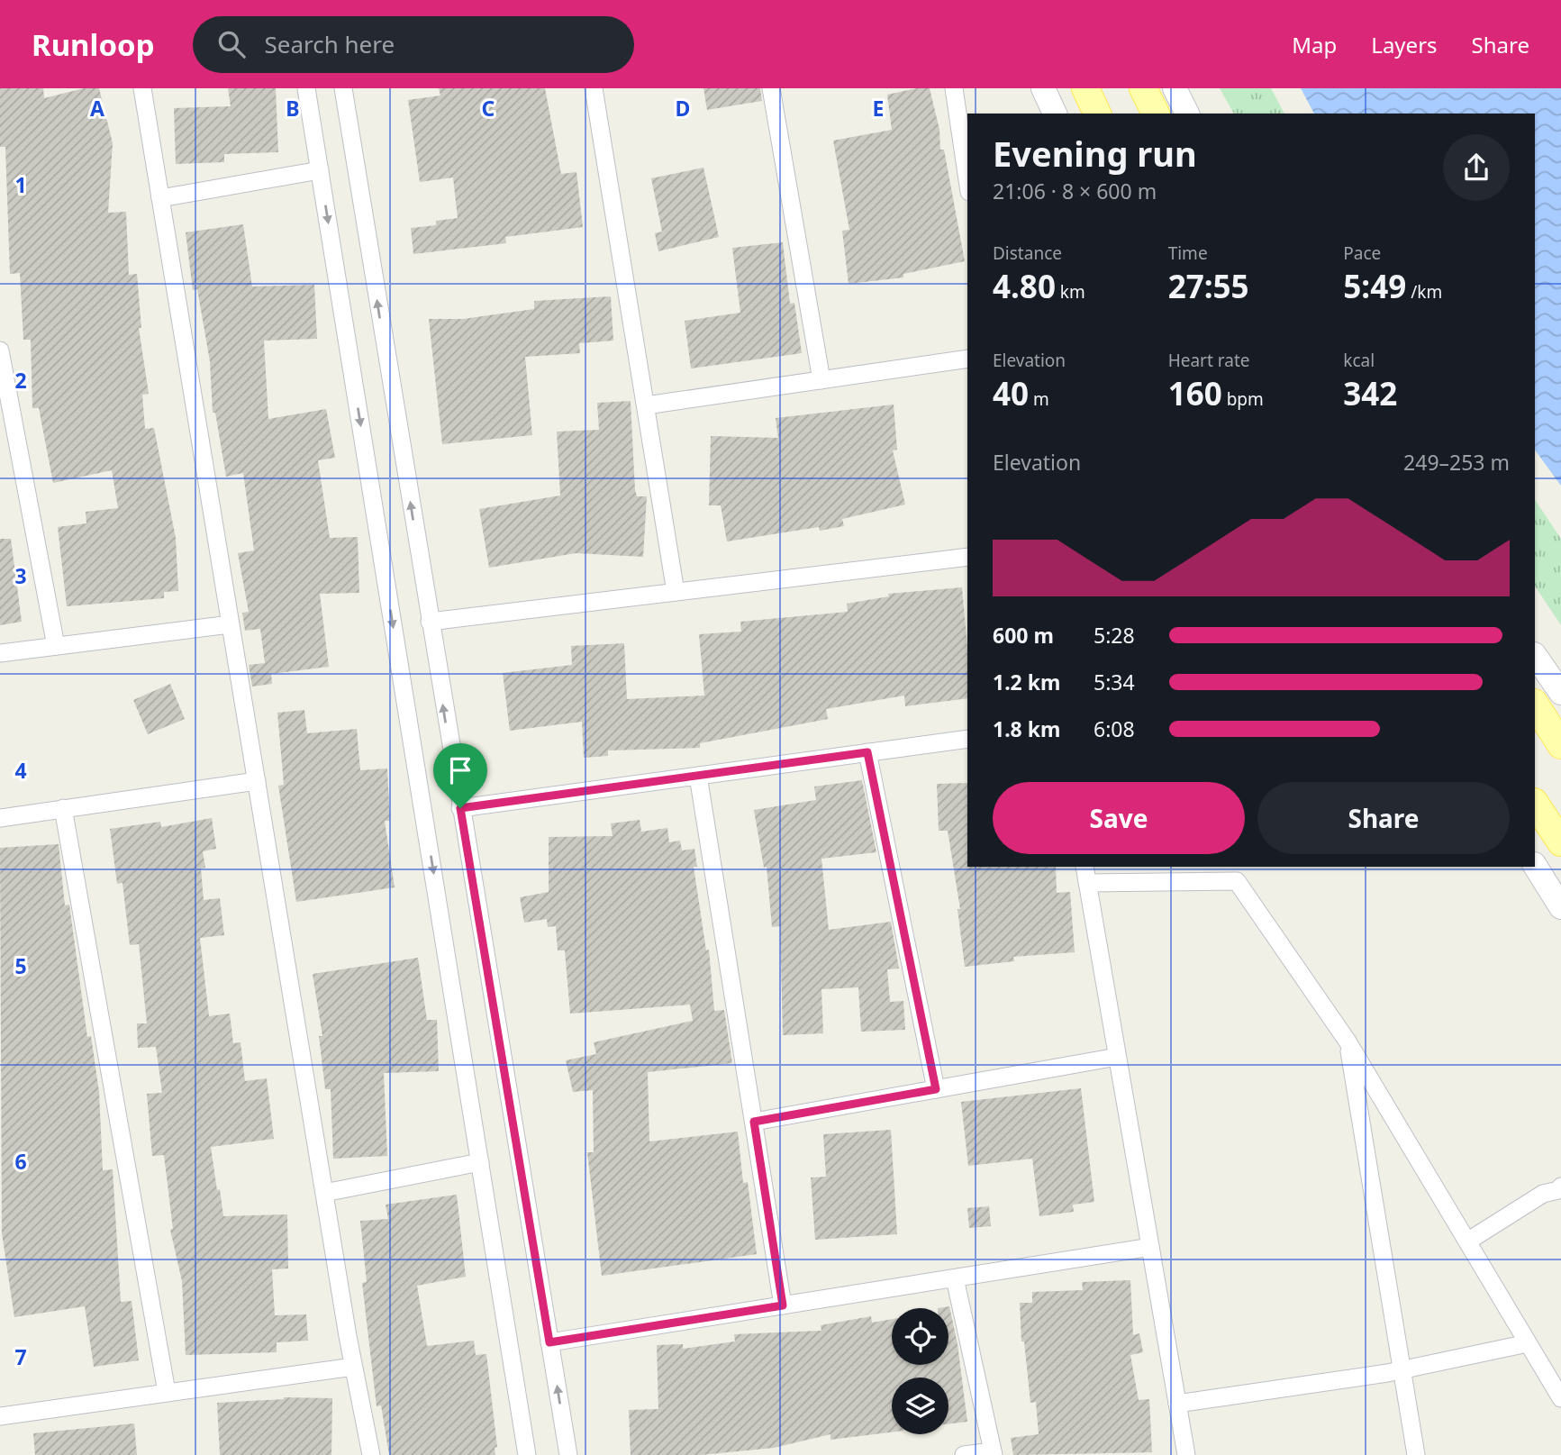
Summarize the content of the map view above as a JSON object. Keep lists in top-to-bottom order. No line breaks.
{"page":{"header":"Runloop","search":"Search here","nav":["Map","Layers","Share"],"heading":["Evening run","21:06 · 8 × 600 m"],"stats":[["Distance","4.80 km"],["Time","27:55"],["Pace","5:49 /km"],["Elevation","40 m"],["Heart rate","160 bpm"],["kcal","342"]],"chart":["Elevation","249–253 m"],"list":[{"name":"600 m","note":"5:28"},{"name":"1.2 km","note":"5:34"},{"name":"1.8 km","note":"6:08"}],"buttons":["Save","Share"]},"grid":{"columns":["A","B","C","D","E"],"rows":["1","2","3","4","5","6","7"]}}
